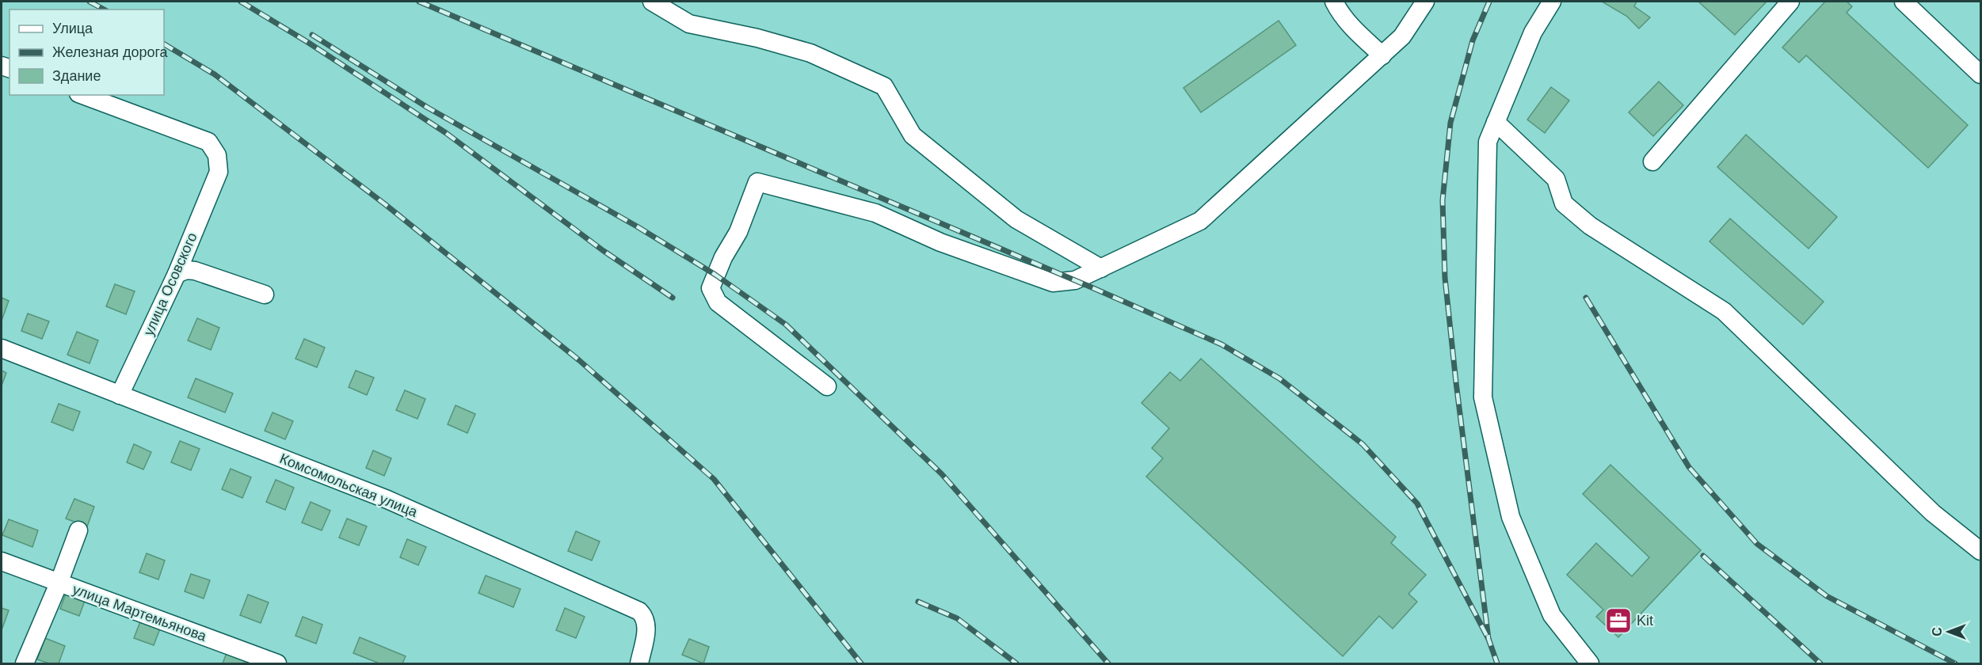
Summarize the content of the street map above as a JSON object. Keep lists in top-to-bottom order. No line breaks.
{"streets":{"street":["улица Осовского","Комсомольская улица","улица Мартемьянова"]},"crossings":[["улица Осовского","Комсомольская улица"]],"places":{"office":["Kit"]},"legend":["Улица","Железная дорога","Здание"],"north":"left"}
